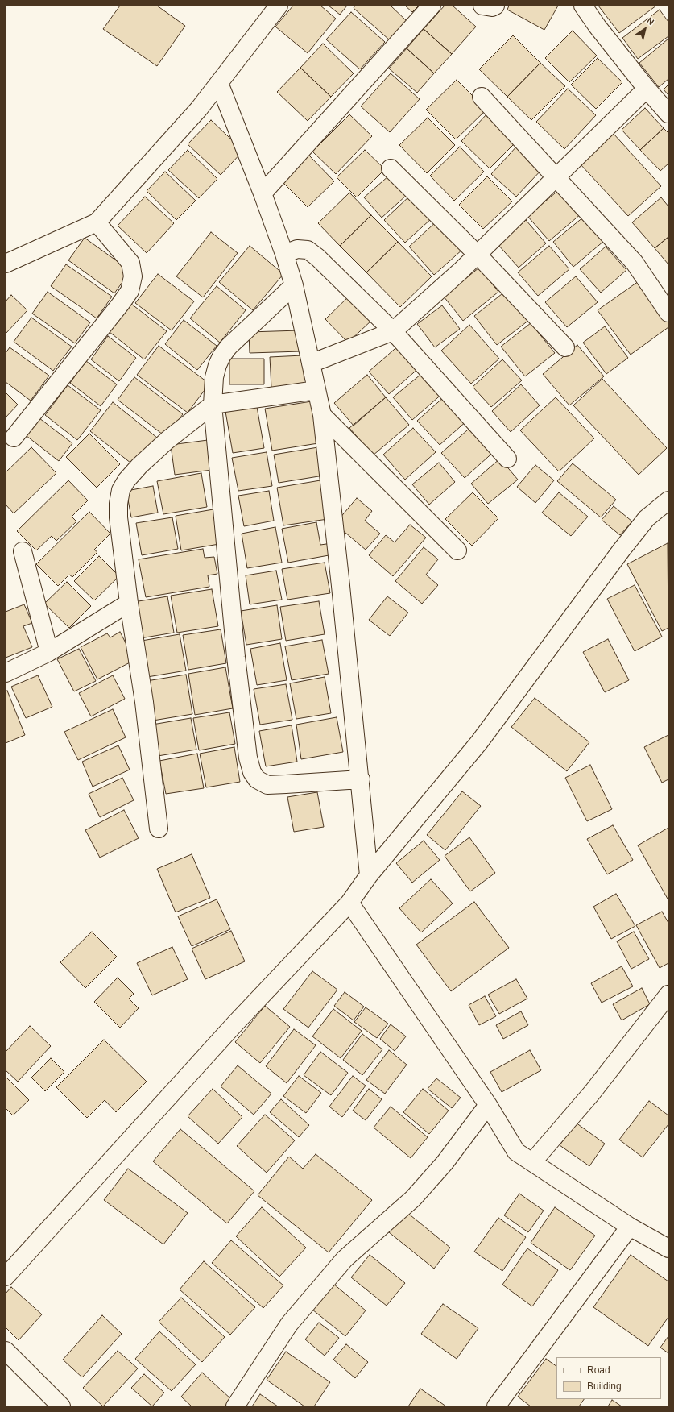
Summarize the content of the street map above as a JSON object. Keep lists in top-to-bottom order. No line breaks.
{"legend":["Road","Building"],"north":"top right"}
